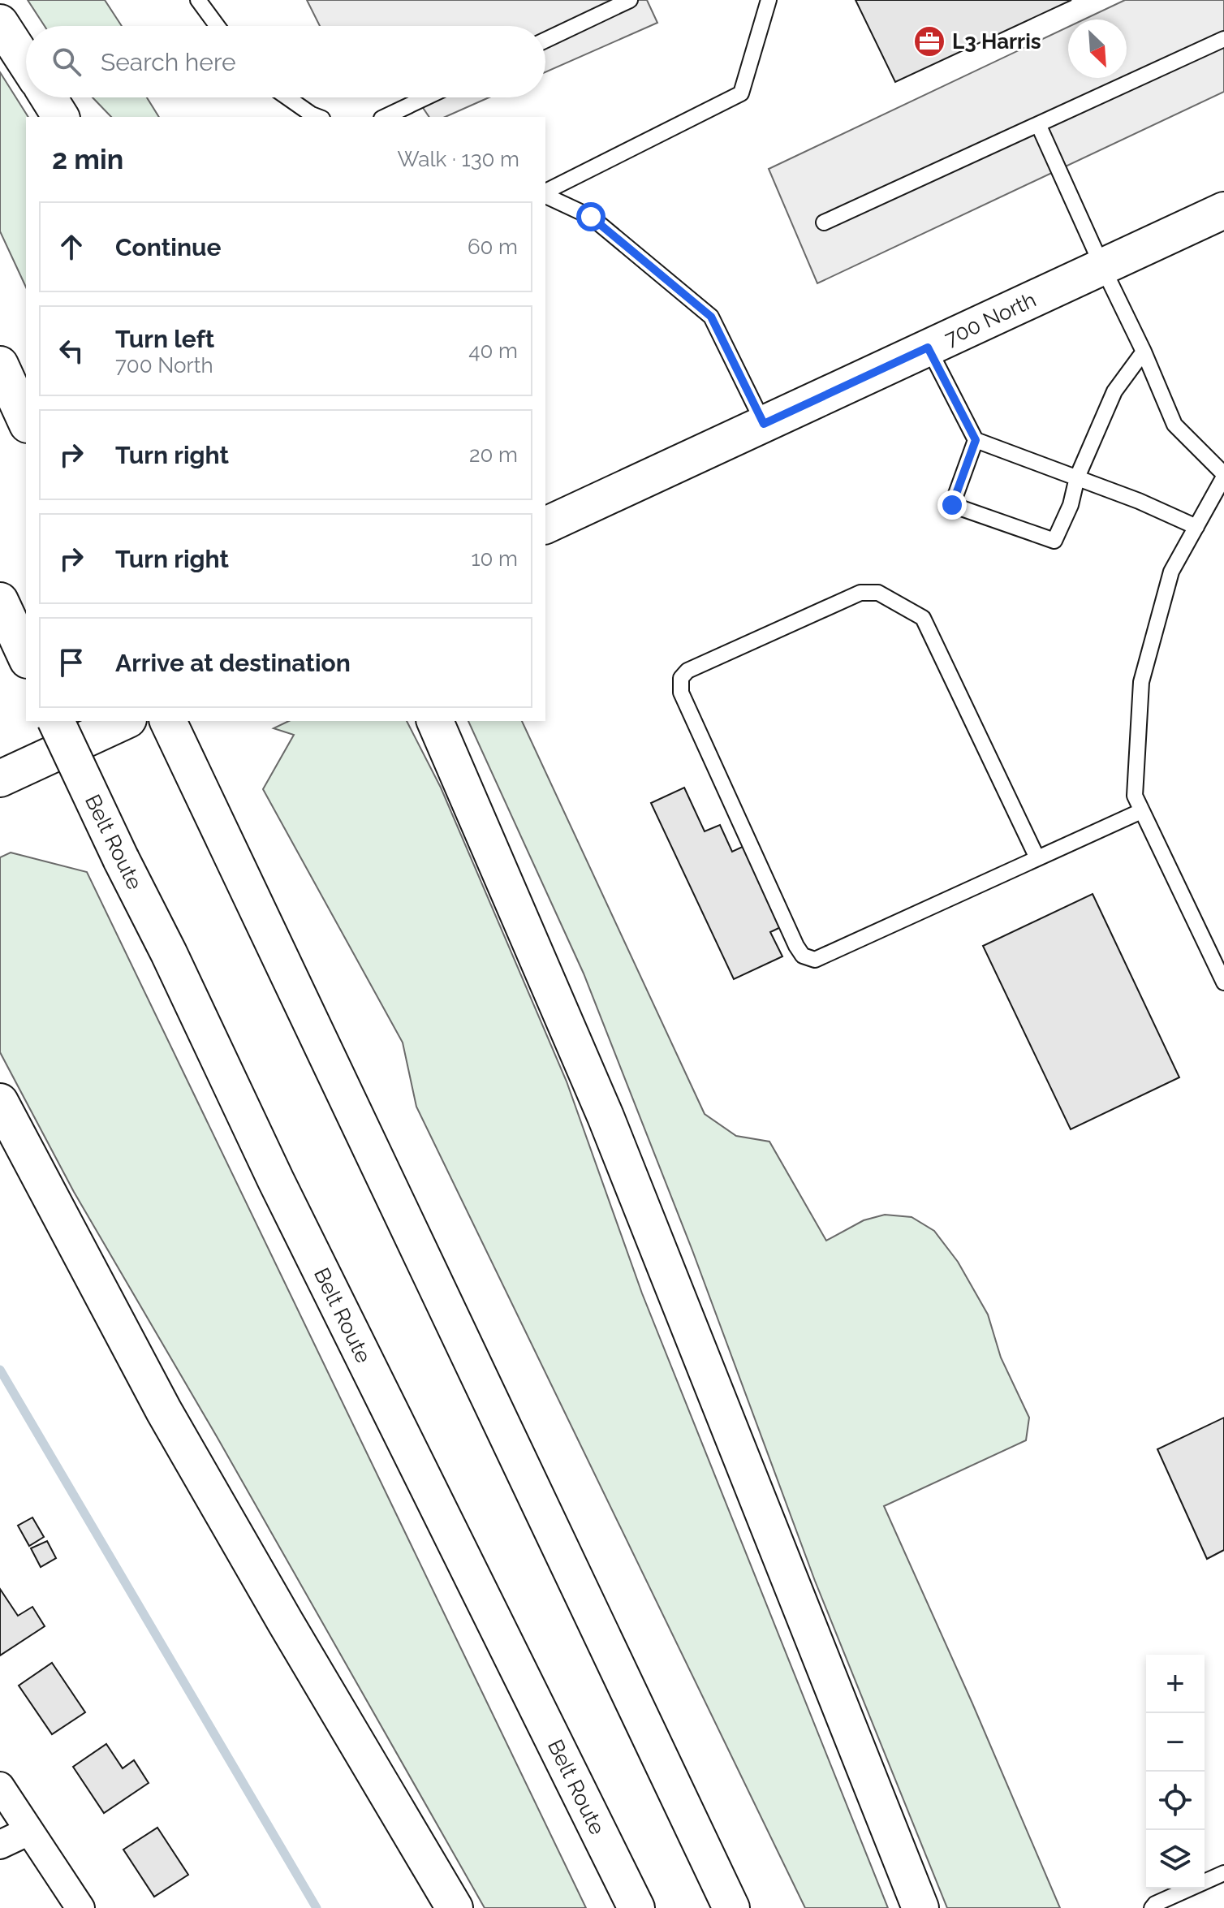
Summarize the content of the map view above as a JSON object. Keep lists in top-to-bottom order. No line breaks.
{"streets":{"main road":["700 North","Belt Route"]},"places":{"office":["L3 Harris"]},"north":"bottom right","page":{"search":"Search here","heading":["2 min","Walk · 130 m"],"list":[["Continue","60 m"],["Turn left","700 North","40 m"],["Turn right","20 m"],["Turn right","10 m"],"Arrive at destination"],"map_buttons":["+","−"]}}
